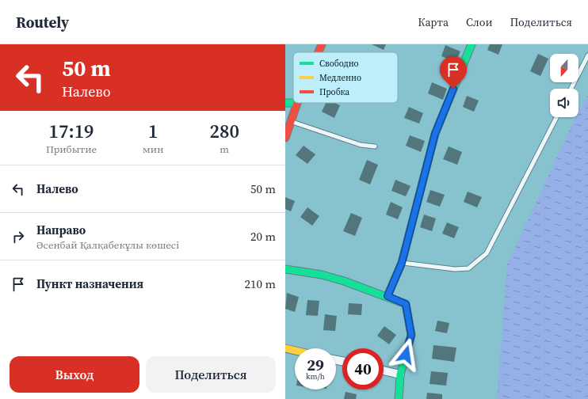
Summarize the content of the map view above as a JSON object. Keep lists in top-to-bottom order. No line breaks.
{"legend":["Свободно","Медленно","Пробка"],"north":"bottom","page":{"header":"Routely","nav":["Карта","Слои","Поделиться"],"turn":["50 m","Налево"],"eta":["17:19","Прибытие","1","мин","280","m"],"list":[{"name":"Налево","value":"50 m"},{"name":"Направо","note":"Әсенбай Қалқабекұлы көшесі","value":"20 m"},{"name":"Пункт назначения","value":"210 m"}],"speed":"29 km/h","limit":"40","buttons":["Выход","Поделиться"]}}
